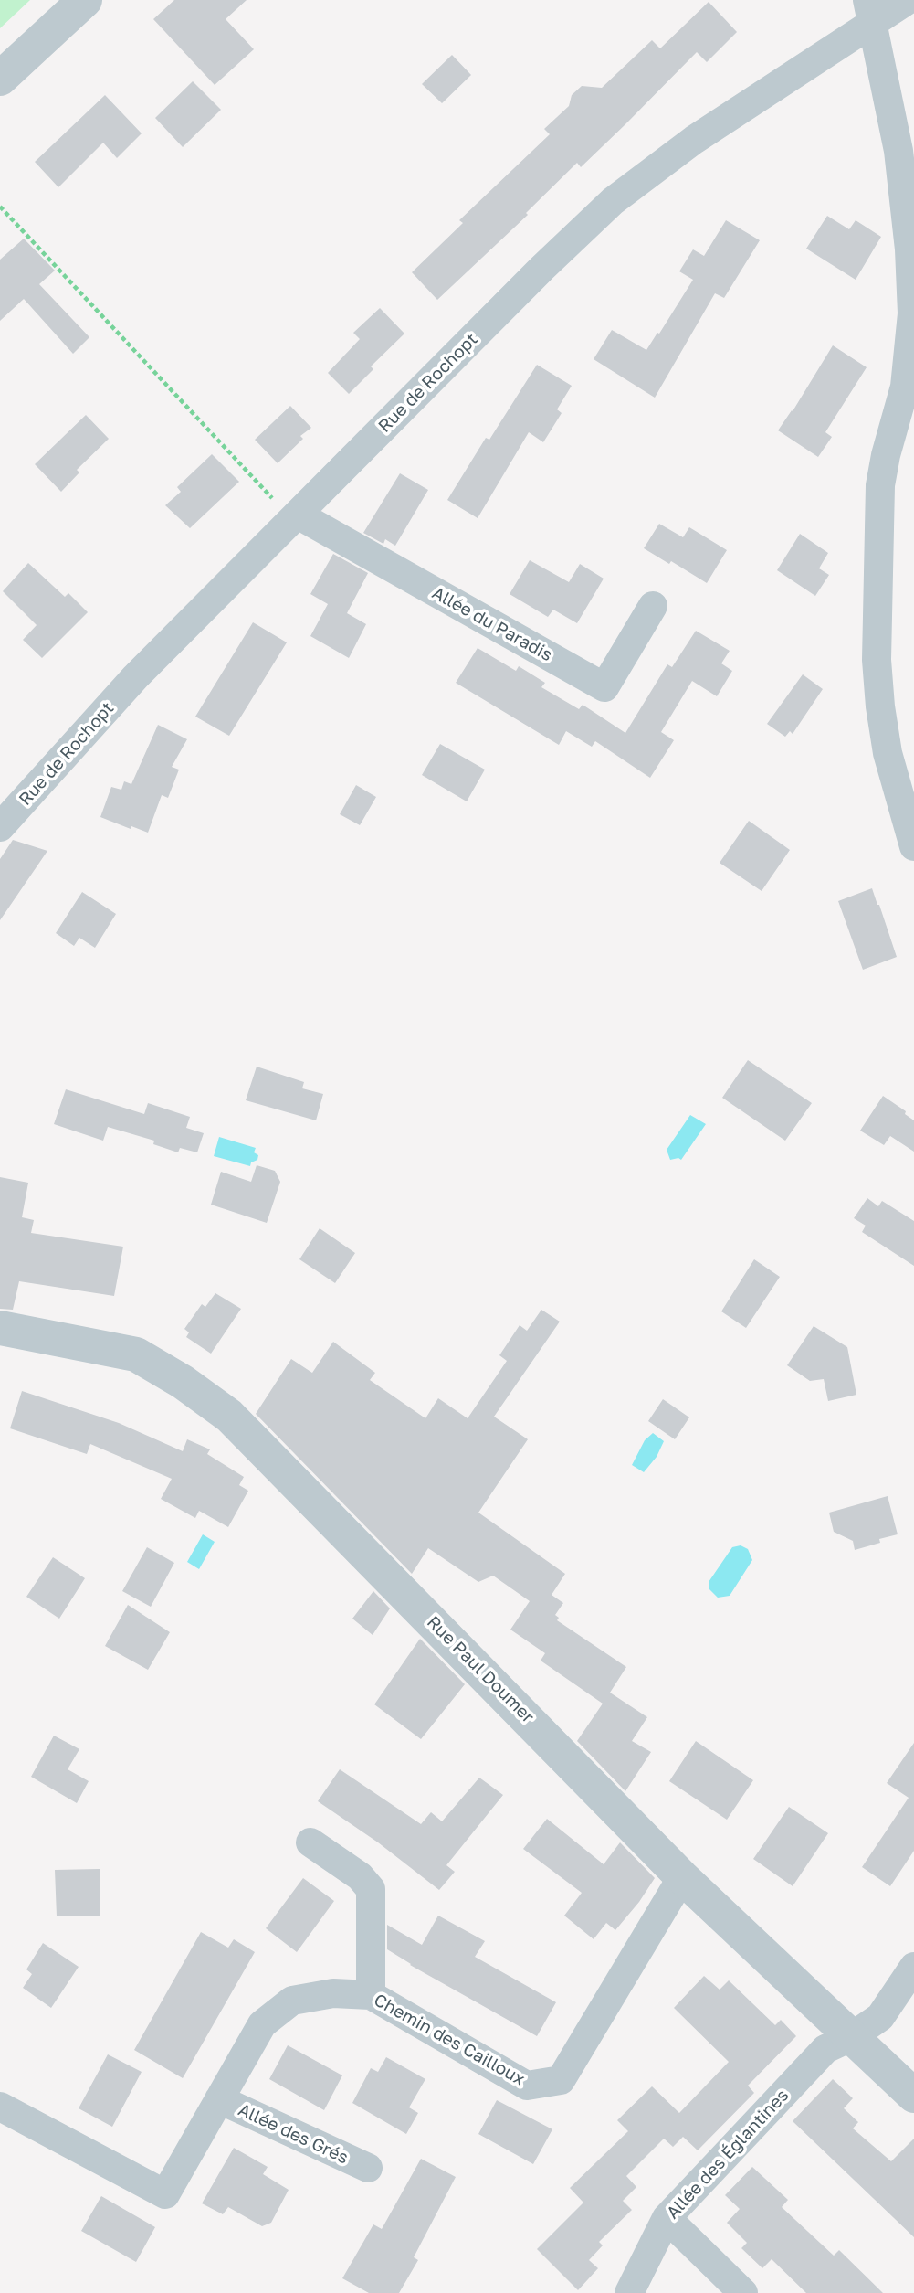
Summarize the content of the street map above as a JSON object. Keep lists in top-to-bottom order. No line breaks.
{"streets":{"street":["Rue de Rochopt","Allée du Paradis","Rue Paul Doumer","Chemin des Cailloux","Allée des Grés","Allée des Églantines"]},"crossings":[["Rue de Rochopt","Allée du Paradis"],["Rue Paul Doumer","Chemin des Cailloux"],["Rue Paul Doumer","Allée des Églantines"],["Chemin des Cailloux","Allée des Grés"]]}
